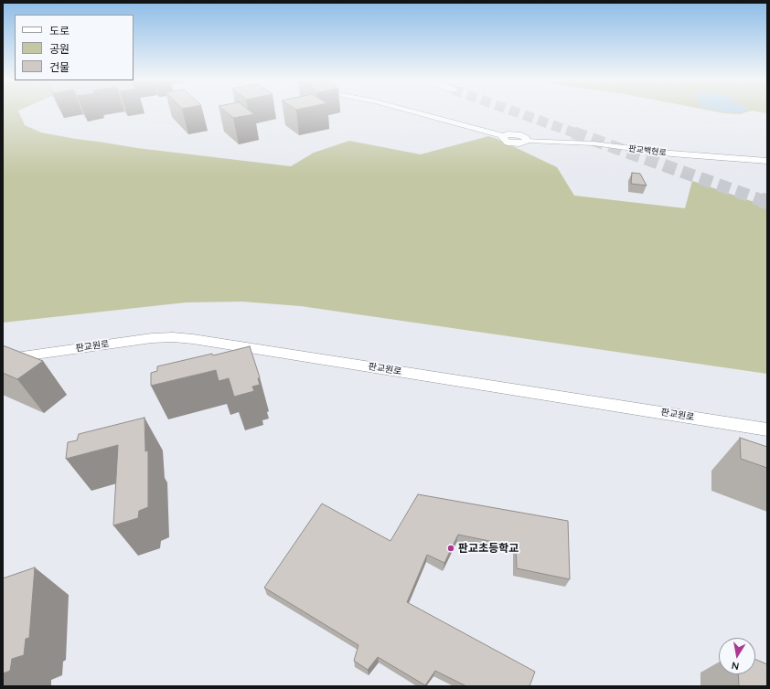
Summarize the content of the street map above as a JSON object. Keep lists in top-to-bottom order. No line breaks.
{"streets":{"street":["판교백현로","판교원로"]},"places":["판교초등학교"],"legend":["도로","공원","건물"],"north":"bottom"}
